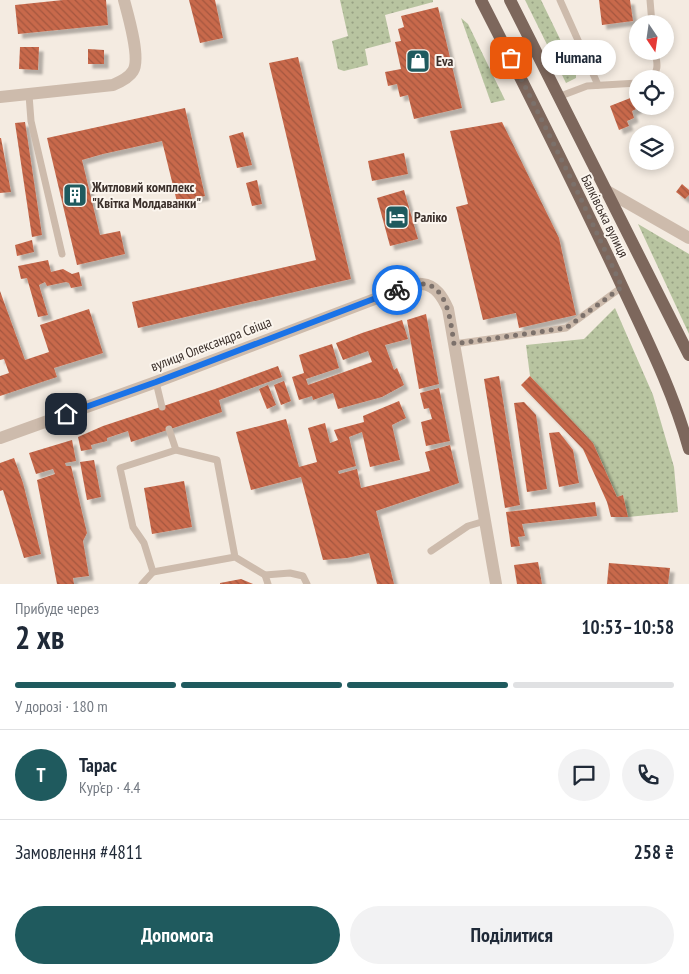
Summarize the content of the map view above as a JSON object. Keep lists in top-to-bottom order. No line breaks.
{"streets":{"main road":["Балківська вулиця"],"street":["вулиця Олександра Свіща"]},"places":{"other":["Humana"],"shop":["Eva"],"building":["Житловий комплекс \"Квітка Молдаванки\""],"hotel":["Раліко"]},"north":"bottom","page":{"bubble":"Humana","heading":["2 хв","Прибуде через","10:53–10:58"],"panel":["Тарас","Кур’єр · 4.4","Замовлення #4811","258 ₴"],"bar":"У дорозі · 180 m","round":"Т","buttons":["Допомога","Поділитися"]}}
